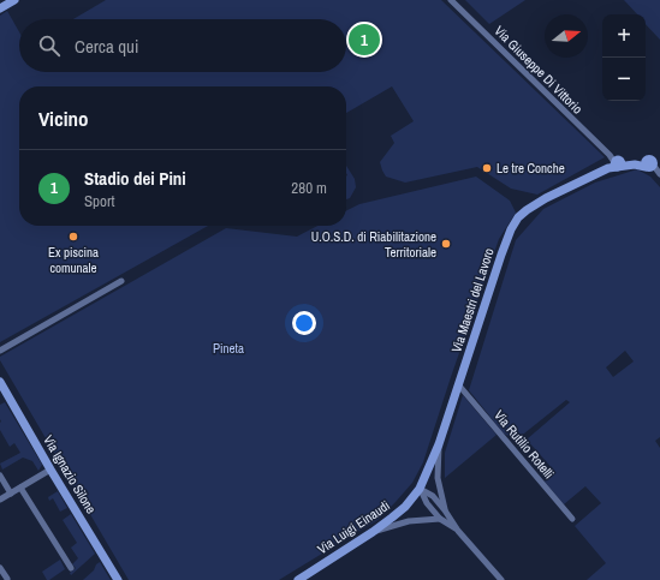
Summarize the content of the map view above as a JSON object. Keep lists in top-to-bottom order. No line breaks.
{"streets":{"street":["Via Giuseppe Di Vittorio","Via Maestri del Lavoro","Via Rutilio Rotelli","Via Ignazio Silone","Via Luigi Einaudi"]},"crossings":[["Via Giuseppe Di Vittorio","Via Maestri del Lavoro"],["Via Maestri del Lavoro","Via Rutilio Rotelli"],["Via Maestri del Lavoro","Via Luigi Einaudi"]],"parks":["Pineta"],"places":["Le tre Conche","Ex piscina comunale","U.O.S.D. di Riabilitazione Territoriale"],"north":"right","page":{"map_buttons":["+","−"],"search":"Cerca qui","pins":"1","heading":"Vicino","list":[{"mark":"1","name":"Stadio dei Pini","note":"Sport","value":"280 m"}]}}
